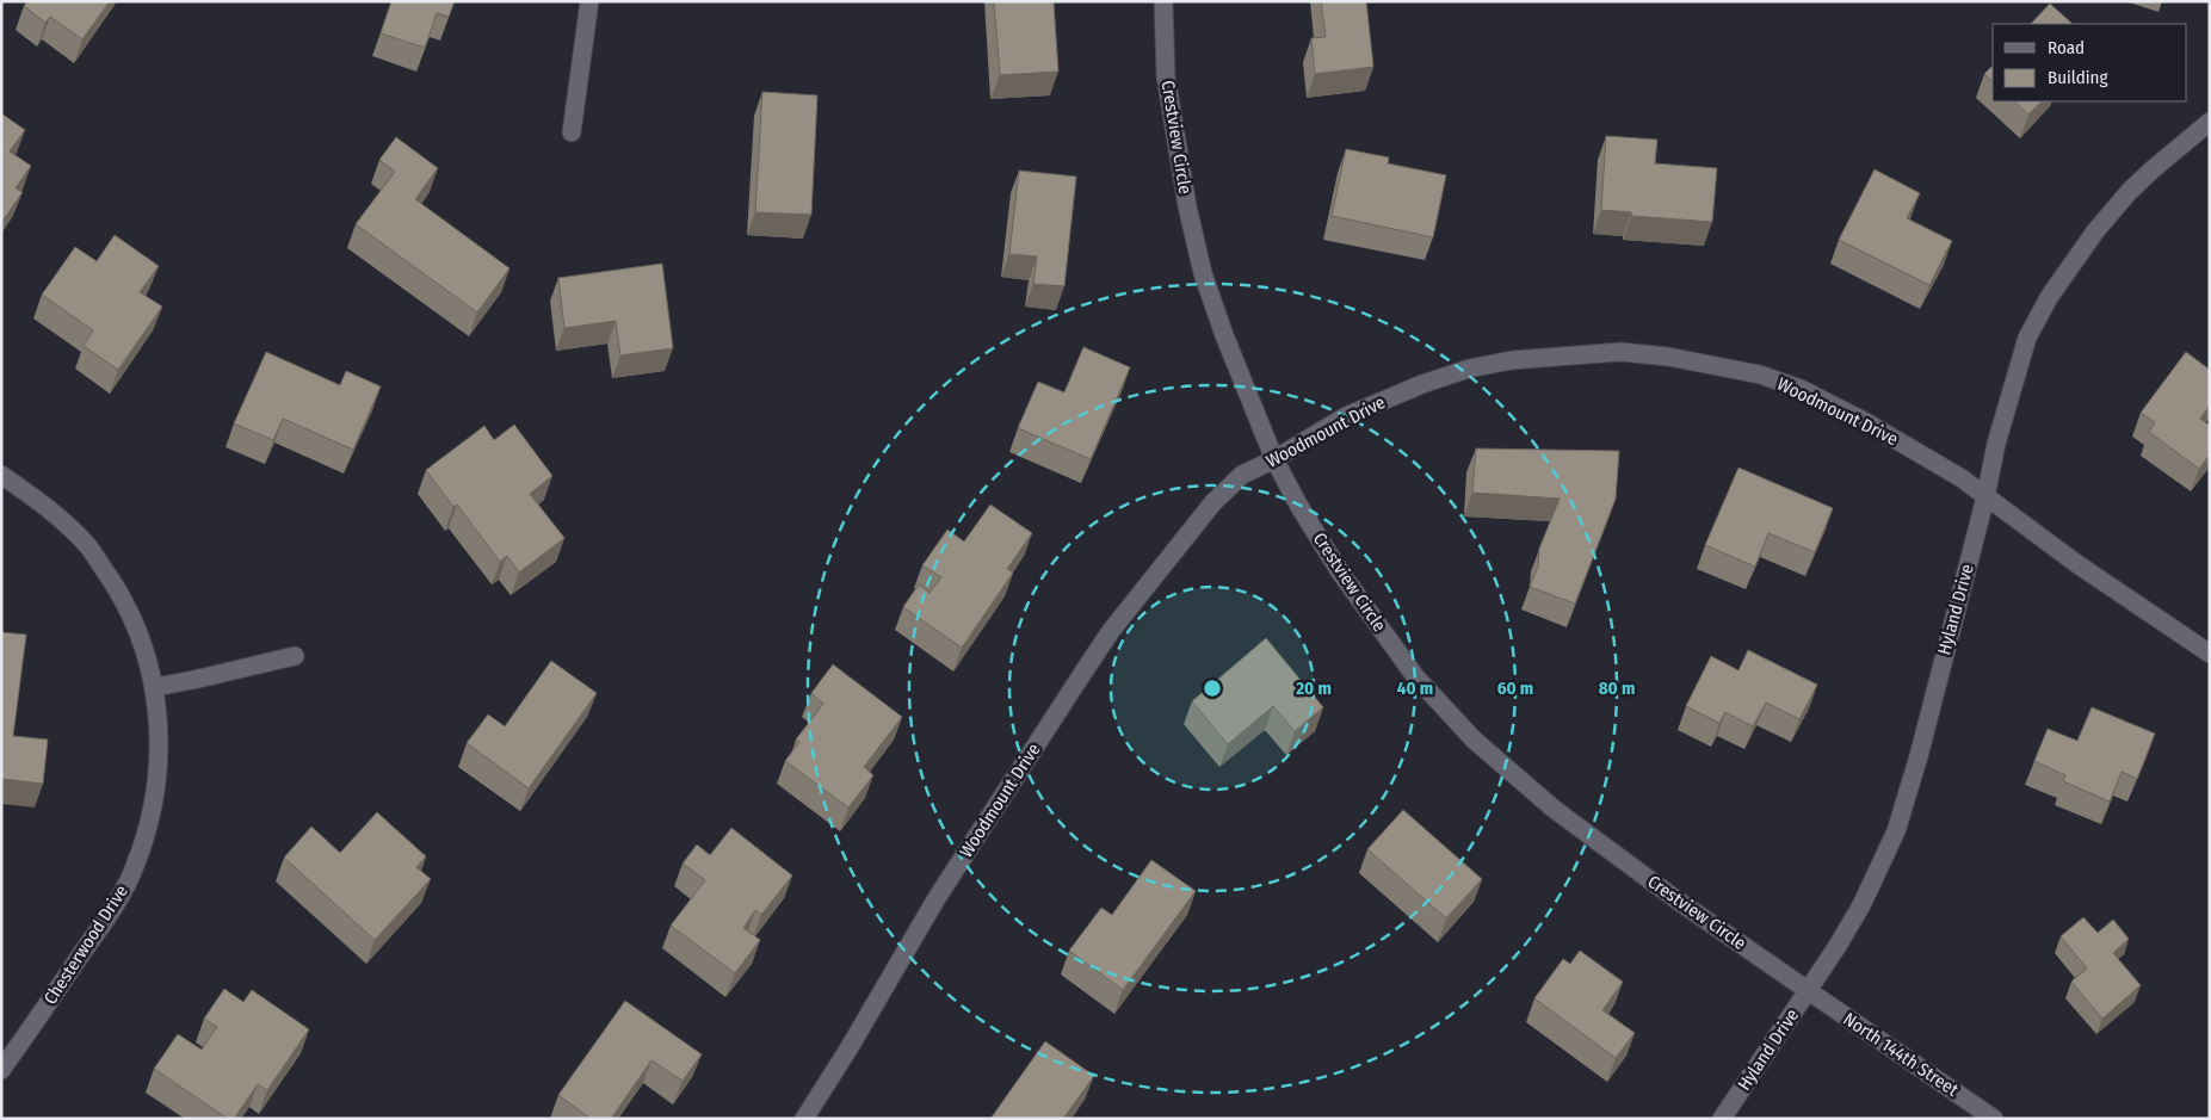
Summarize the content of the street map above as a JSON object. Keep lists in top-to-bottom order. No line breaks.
{"streets":{"street":["Crestview Circle","Woodmount Drive","Hyland Drive","Chesterwood Drive","North 144th Street"]},"crossings":[["Crestview Circle","Woodmount Drive"],["Crestview Circle","Hyland Drive"],["Crestview Circle","North 144th Street"],["Woodmount Drive","Hyland Drive"],["Hyland Drive","North 144th Street"]],"legend":["Road","Building"],"rings":["20 m","40 m","60 m","80 m"]}
